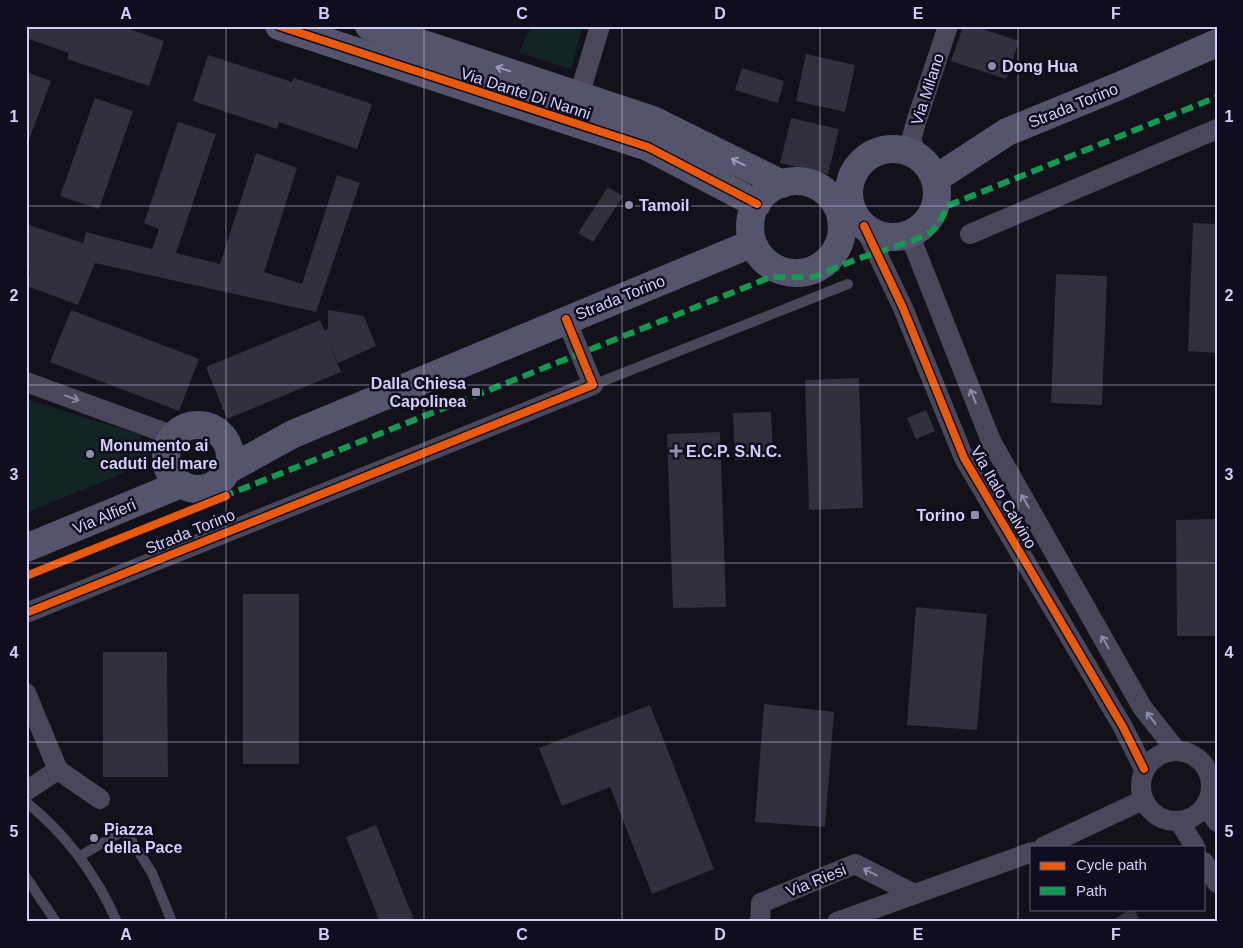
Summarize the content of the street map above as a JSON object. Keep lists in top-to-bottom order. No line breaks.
{"streets":{"street":["Via Milano","Via Dante Di Nanni","Strada Torino","Via Italo Calvino","Via Alfieri","Via Riesi"]},"crossings":[["Via Milano","Strada Torino"],["Via Milano","Via Italo Calvino"],["Via Dante Di Nanni","Strada Torino"],["Via Dante Di Nanni","Via Italo Calvino"],["Strada Torino","Via Italo Calvino"],["Strada Torino","Via Alfieri"]],"places":{"other":["Dong Hua","Tamoil","Monumento ai caduti del mare","Piazza della Pace"],"transit":["Dalla Chiesa Capolinea","Torino"],"health":["E.C.P. S.N.C."]},"legend":["Cycle path","Path"],"grid":{"columns":["A","B","C","D","E","F"],"rows":["1","2","3","4","5"]}}
